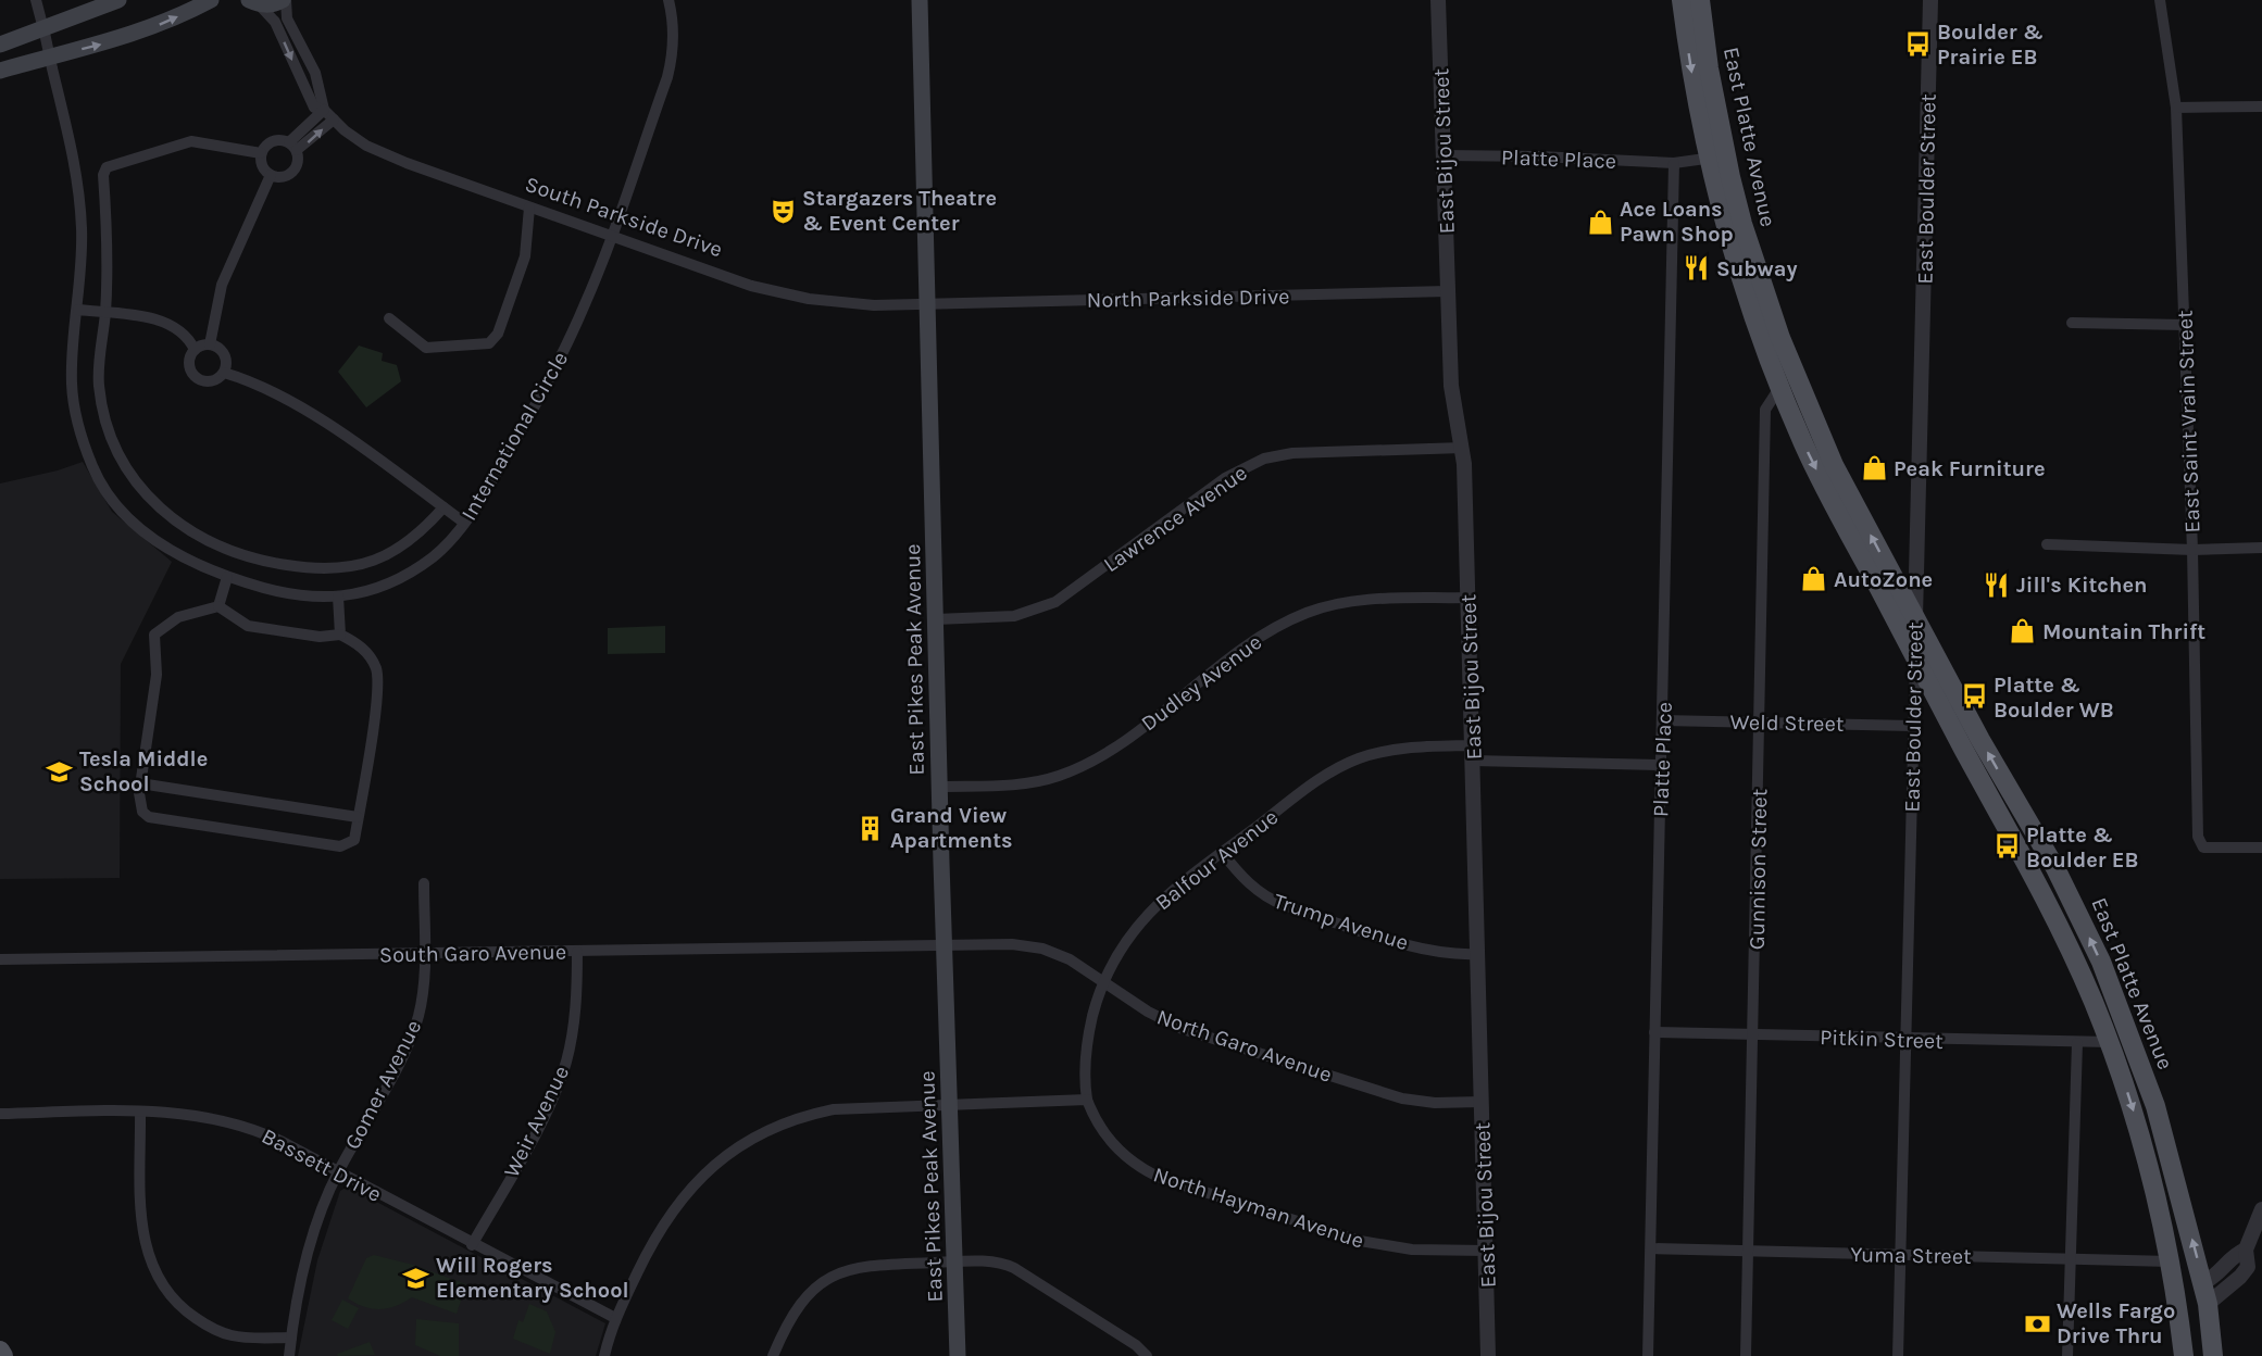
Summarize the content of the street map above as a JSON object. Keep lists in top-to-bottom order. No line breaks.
{"streets":{"main road":["East Platte Avenue","South Parkside Drive","East Pikes Peak Avenue"],"street":["East Bijou Street","Platte Place","East Boulder Street","North Parkside Drive","East Saint Vrain Street","International Circle","Lawrence Avenue","Dudley Avenue","Weld Street","Balfour Avenue","Gunnison Street","Trump Avenue","South Garo Avenue","Pitkin Street","North Garo Avenue","Gomer Avenue","Weir Avenue","Bassett Drive","North Hayman Avenue","Yuma Street"]},"crossings":[["East Platte Avenue","Platte Place"],["East Platte Avenue","East Boulder Street"],["East Platte Avenue","Gunnison Street"],["East Platte Avenue","Pitkin Street"],["East Platte Avenue","Yuma Street"],["East Bijou Street","Platte Place"],["East Bijou Street","North Parkside Drive"],["East Bijou Street","Lawrence Avenue"],["East Bijou Street","Dudley Avenue"],["East Bijou Street","Balfour Avenue"],["East Bijou Street","Trump Avenue"],["East Bijou Street","North Garo Avenue"],["East Bijou Street","North Hayman Avenue"],["Platte Place","Weld Street"],["Platte Place","Balfour Avenue"],["Platte Place","Pitkin Street"],["Platte Place","Yuma Street"],["East Boulder Street","Weld Street"],["East Boulder Street","Pitkin Street"],["East Boulder Street","Yuma Street"],["South Parkside Drive","North Parkside Drive"],["South Parkside Drive","International Circle"],["South Parkside Drive","East Pikes Peak Avenue"],["North Parkside Drive","East Pikes Peak Avenue"],["Lawrence Avenue","East Pikes Peak Avenue"],["East Pikes Peak Avenue","Dudley Avenue"],["East Pikes Peak Avenue","South Garo Avenue"],["East Pikes Peak Avenue","North Garo Avenue"],["Weld Street","Gunnison Street"],["Balfour Avenue","Trump Avenue"],["Balfour Avenue","North Garo Avenue"],["Balfour Avenue","North Hayman Avenue"],["Gunnison Street","Pitkin Street"],["Gunnison Street","Yuma Street"],["South Garo Avenue","North Garo Avenue"],["South Garo Avenue","Gomer Avenue"],["South Garo Avenue","Weir Avenue"],["Gomer Avenue","Bassett Drive"],["Weir Avenue","Bassett Drive"]],"places":{"bus stop":["Boulder & Prairie EB","Platte & Boulder WB","Platte & Boulder EB"],"theatre":["Stargazers Theatre & Event Center"],"shop":["Ace Loans Pawn Shop","Peak Furniture","AutoZone","Mountain Thrift"],"restaurant":["Subway","Jill's Kitchen"],"school or university":["Tesla Middle School","Will Rogers Elementary School"],"building":["Grand View Apartments"],"bank":["Wells Fargo Drive Thru"]}}
